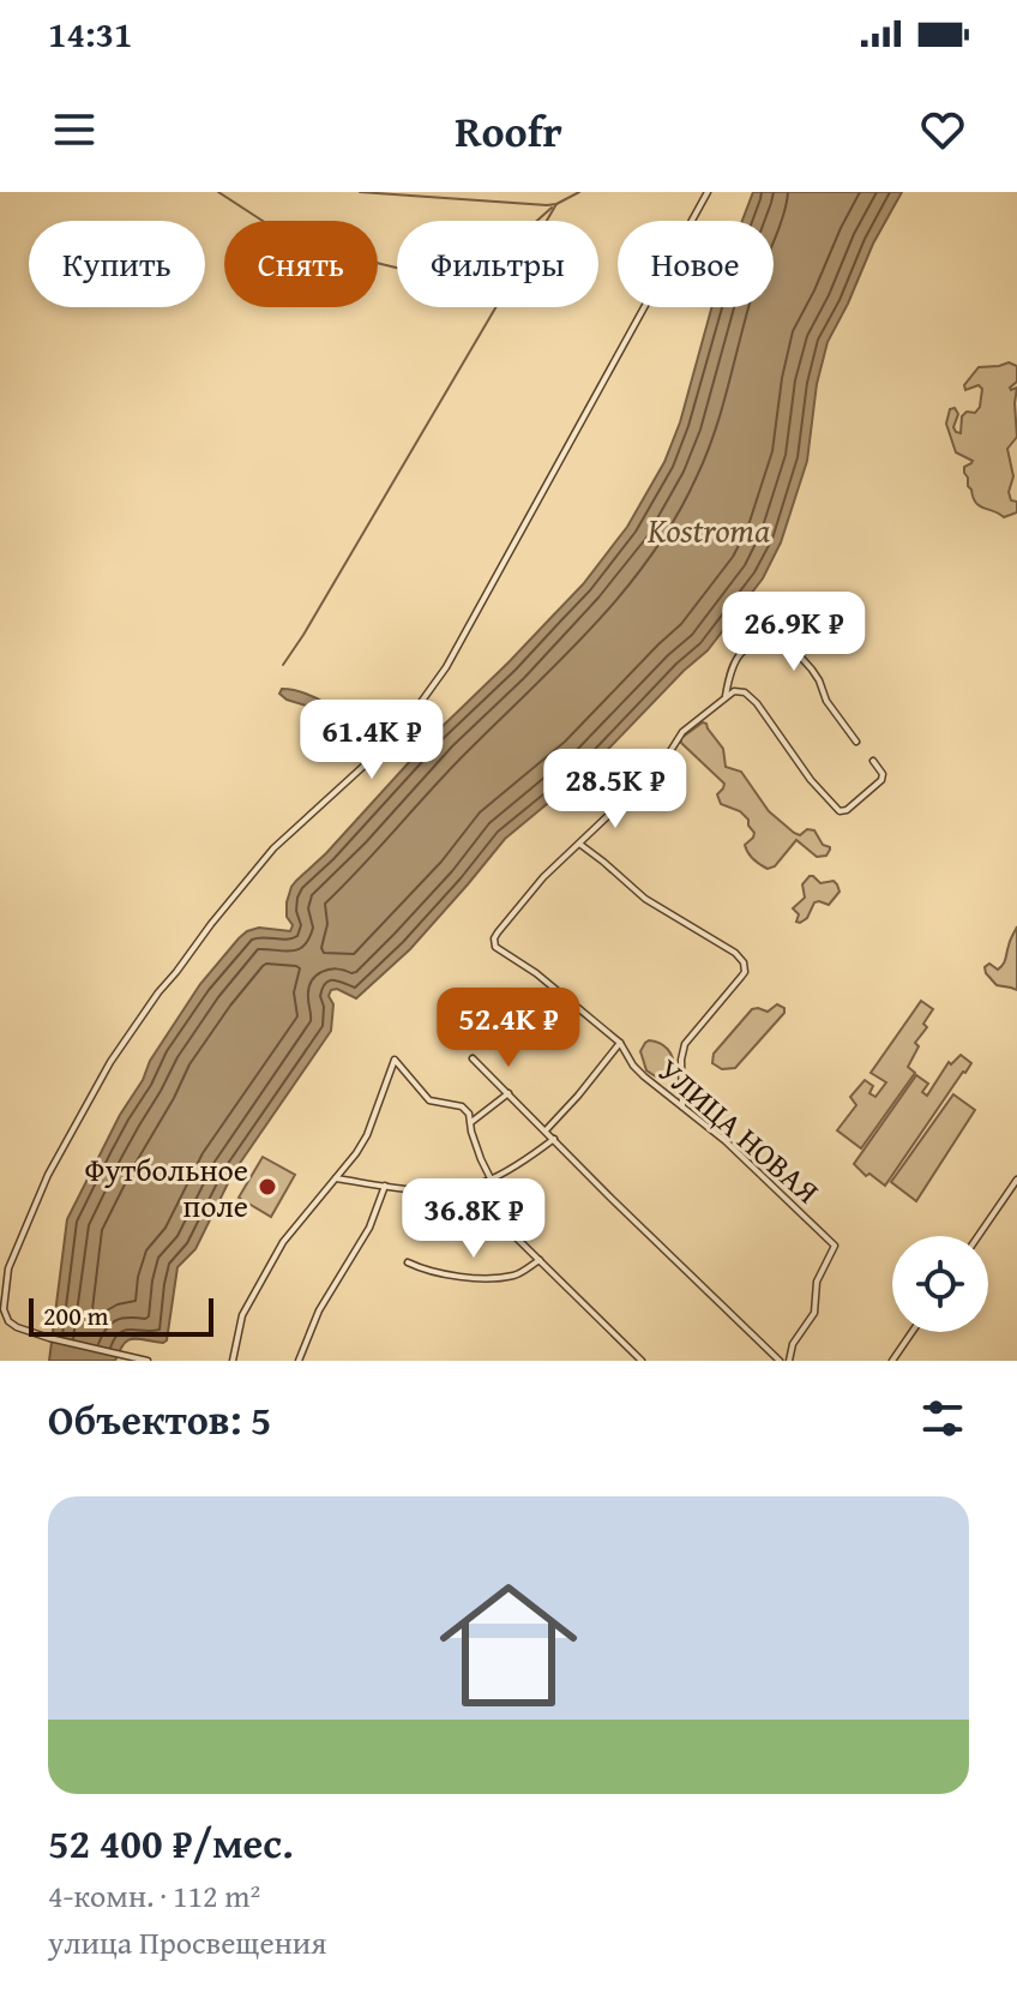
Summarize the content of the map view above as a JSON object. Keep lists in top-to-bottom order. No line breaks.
{"streets":{"street":["УЛИЦА НОВАЯ"]},"water":["Kostroma"],"places":["Футбольное поле"],"scale_bar":"200 m","page":{"status":"14:31","header":"Roofr","chip":["Купить","Снять","Фильтры","Новое"],"price":["26.9K ₽","61.4K ₽","28.5K ₽","52.4K ₽","36.8K ₽"],"scale":"200 m","heading":"Объектов: 5","list":[{"name":"52 400 ₽/мес.","note":"4-комн. · 112 m² · улица Просвещения"}]}}
